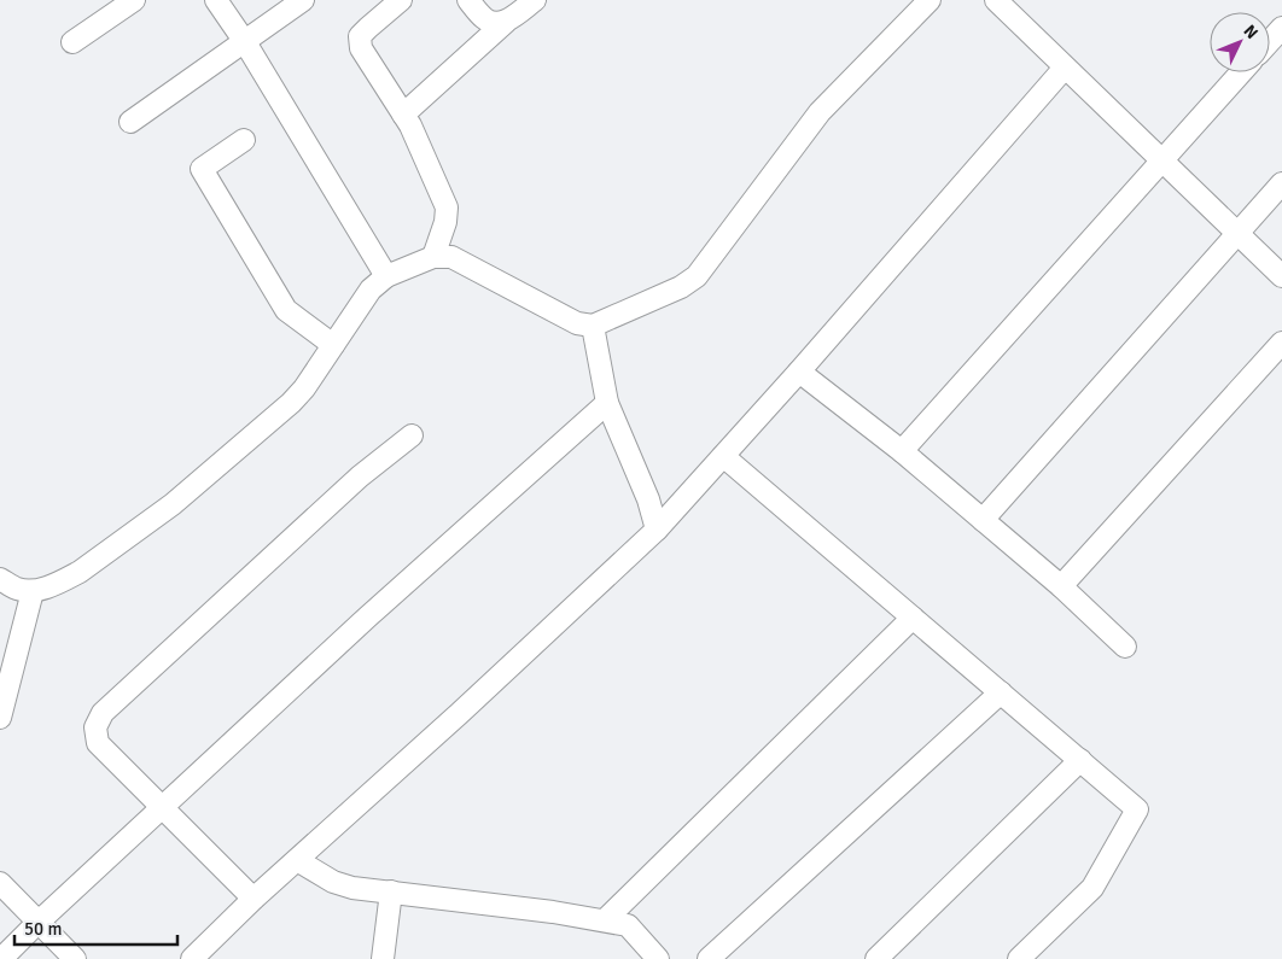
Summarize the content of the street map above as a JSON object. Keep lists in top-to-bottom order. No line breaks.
{"scale_bar":"50 m","north":"top right"}
